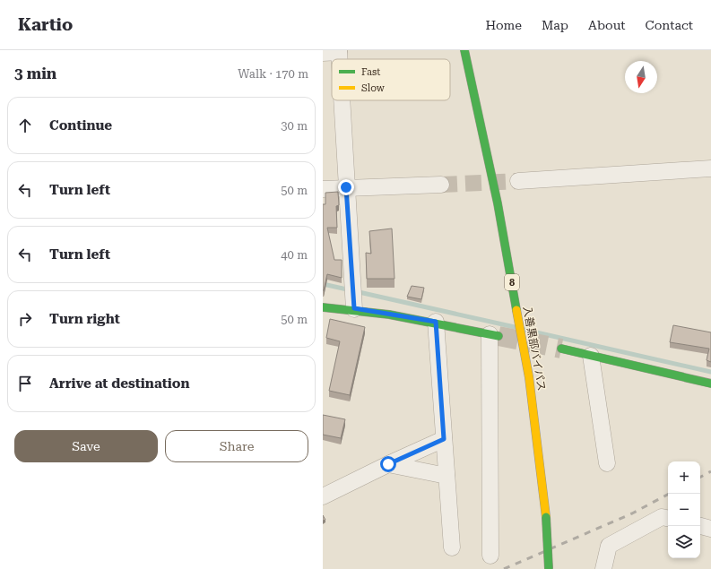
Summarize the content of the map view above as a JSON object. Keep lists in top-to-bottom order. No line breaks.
{"streets":{"main road":["8","入善黒部バイパス"]},"legend":["Fast","Slow"],"north":"bottom","page":{"header":"Kartio","nav":["Home","Map","About","Contact"],"heading":["3 min","Walk · 170 m"],"list":[["Continue","30 m"],["Turn left","50 m"],["Turn left","40 m"],["Turn right","50 m"],"Arrive at destination"],"buttons":["Save","Share"],"map_buttons":["+","−"]}}
